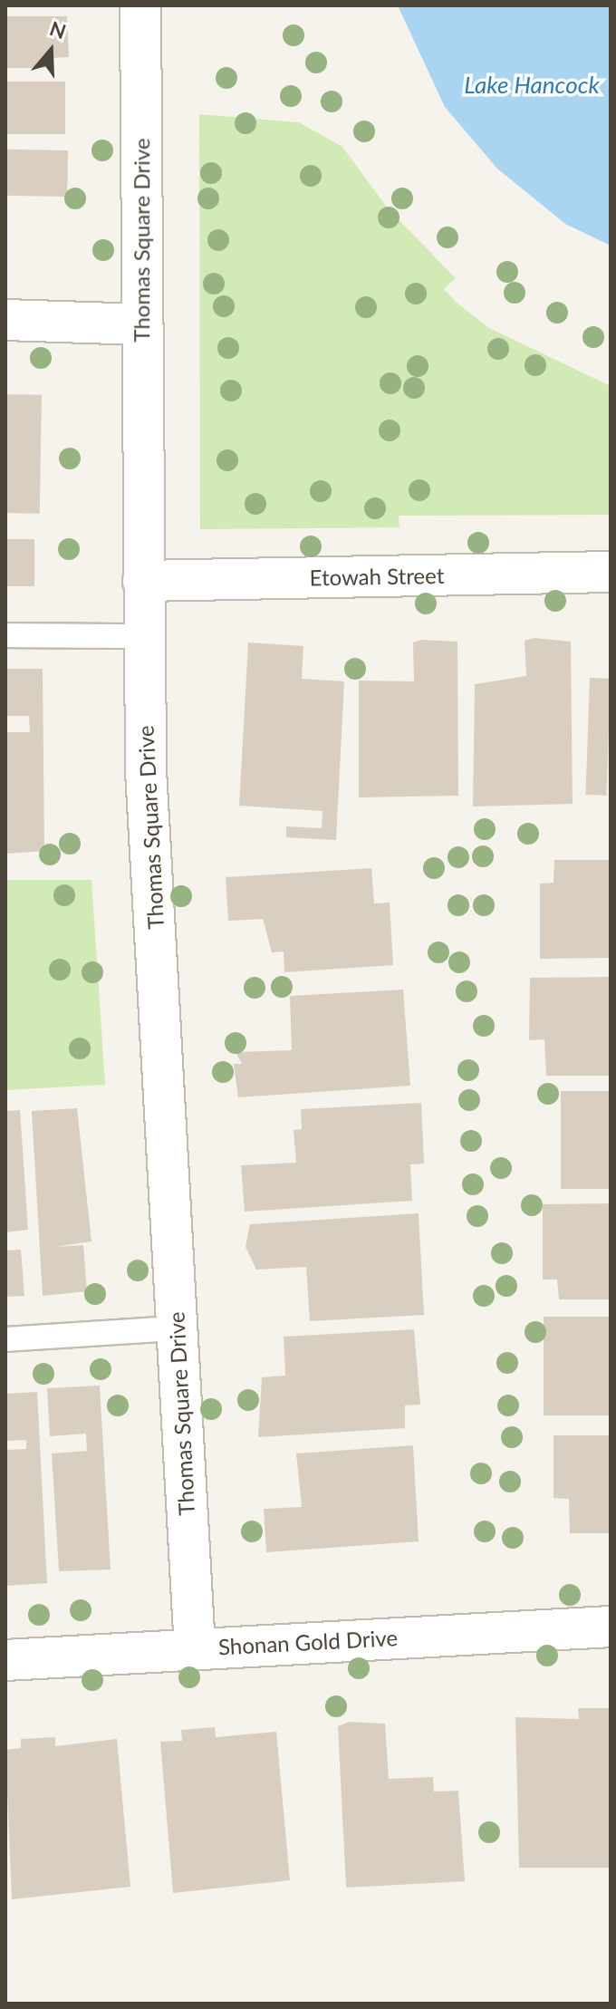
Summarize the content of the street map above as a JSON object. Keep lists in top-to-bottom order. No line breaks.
{"streets":{"street":["Thomas Square Drive","Etowah Street","Shonan Gold Drive"]},"crossings":[["Thomas Square Drive","Etowah Street"],["Thomas Square Drive","Shonan Gold Drive"]],"water":["Lake Hancock"],"north":"top"}
